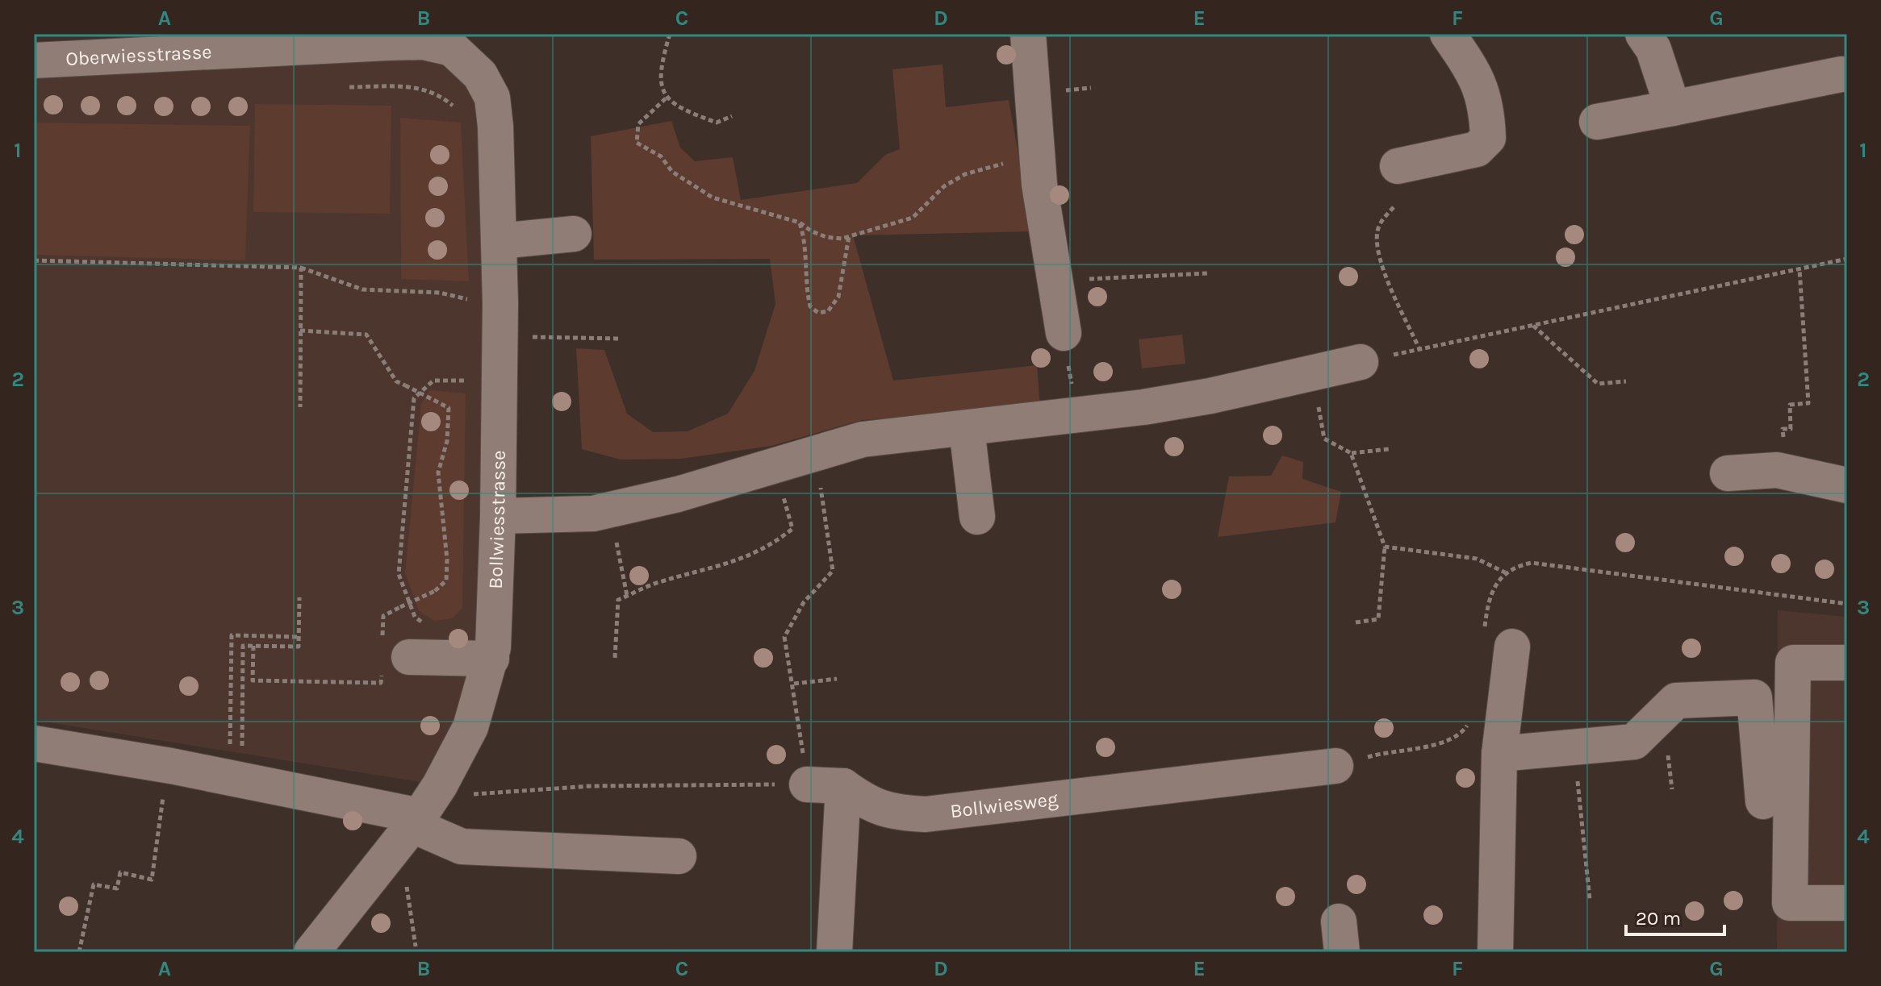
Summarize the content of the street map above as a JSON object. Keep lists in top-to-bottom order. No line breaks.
{"streets":{"street":["Oberwiesstrasse","Bollwiesstrasse","Bollwiesweg"]},"crossings":[["Oberwiesstrasse","Bollwiesstrasse"]],"scale_bar":"20 m","grid":{"columns":["A","B","C","D","E","F","G"],"rows":["1","2","3","4"]}}
